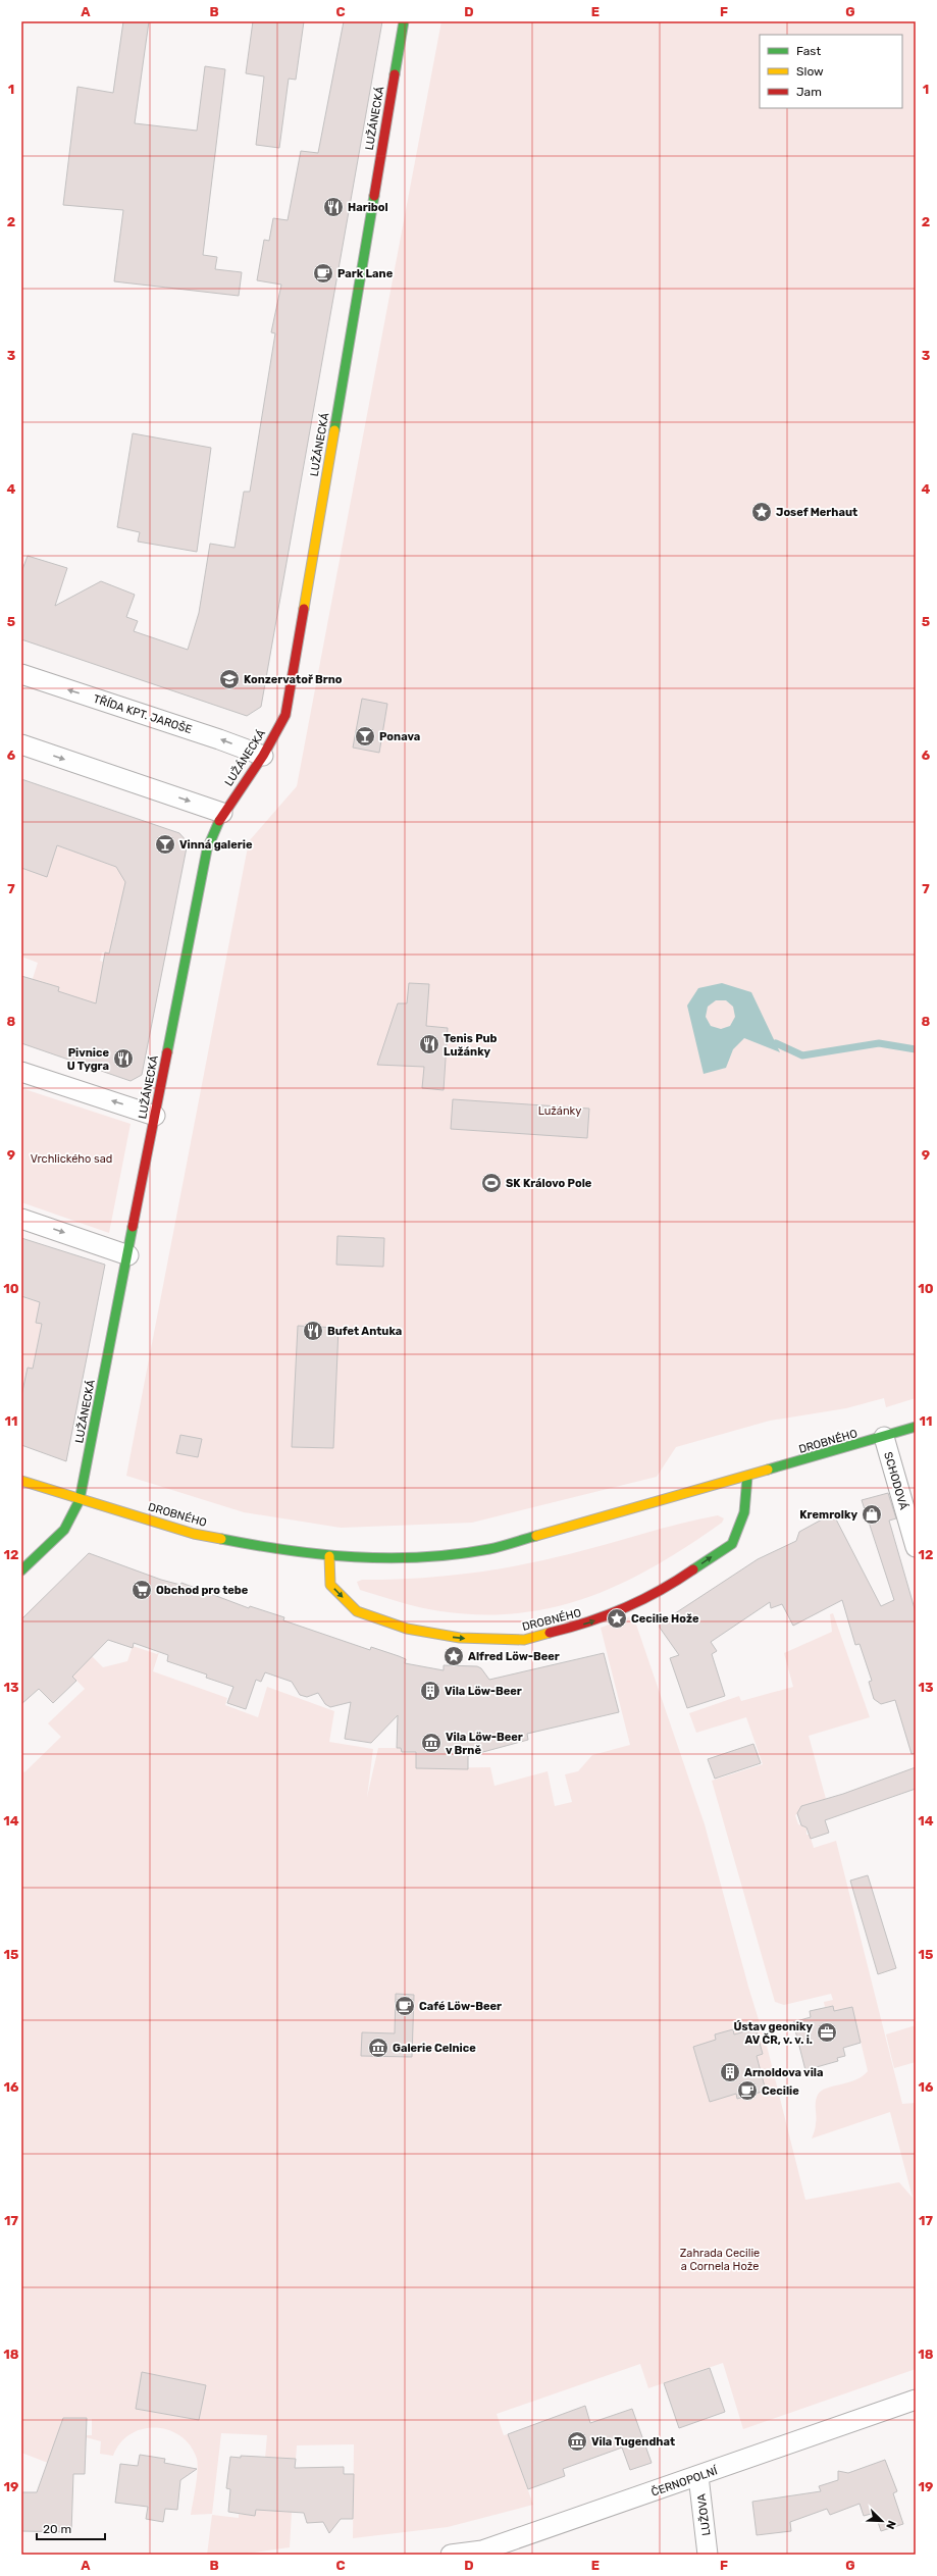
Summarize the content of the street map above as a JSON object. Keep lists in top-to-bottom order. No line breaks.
{"streets":{"street":["LUŽÁNECKÁ","TŘÍDA KPT. JAROŠE","DROBNÉHO","SCHODOVÁ","ČERNOPOLNÍ","LUŽOVA"]},"crossings":[["LUŽÁNECKÁ","TŘÍDA KPT. JAROŠE"],["LUŽÁNECKÁ","DROBNÉHO"],["DROBNÉHO","SCHODOVÁ"],["ČERNOPOLNÍ","LUŽOVA"]],"parks":["Lužánky","Vrchlického sad","Zahrada Cecilie a Cornela Hože"],"places":{"restaurant":["Haribol","Tenis Pub Lužánky","Pivnice U Tygra","Bufet Antuka"],"cafe":["Park Lane","Café Löw-Beer","Cecilie"],"place":["Josef Merhaut","Cecilie Hože","Alfred Löw-Beer"],"school or university":["Konzervatoř Brno"],"bar":["Ponava","Vinná galerie"],"sports":["SK Královo Pole"],"shop":["Kremrolky"],"supermarket":["Obchod pro tebe"],"building":["Vila Löw-Beer","Arnoldova vila"],"museum":["Vila Löw-Beer v Brně","Galerie Celnice","Vila Tugendhat"],"office":["Ústav geoniky AV ČR, v. v. i."]},"legend":["Fast","Slow","Jam"],"scale_bar":"20 m","north":"bottom right","grid":{"columns":["A","B","C","D","E","F","G"],"rows":["1","2","3","4","5","6","7","8","9","10","11","12","13","14","15","16","17","18","19"]}}
